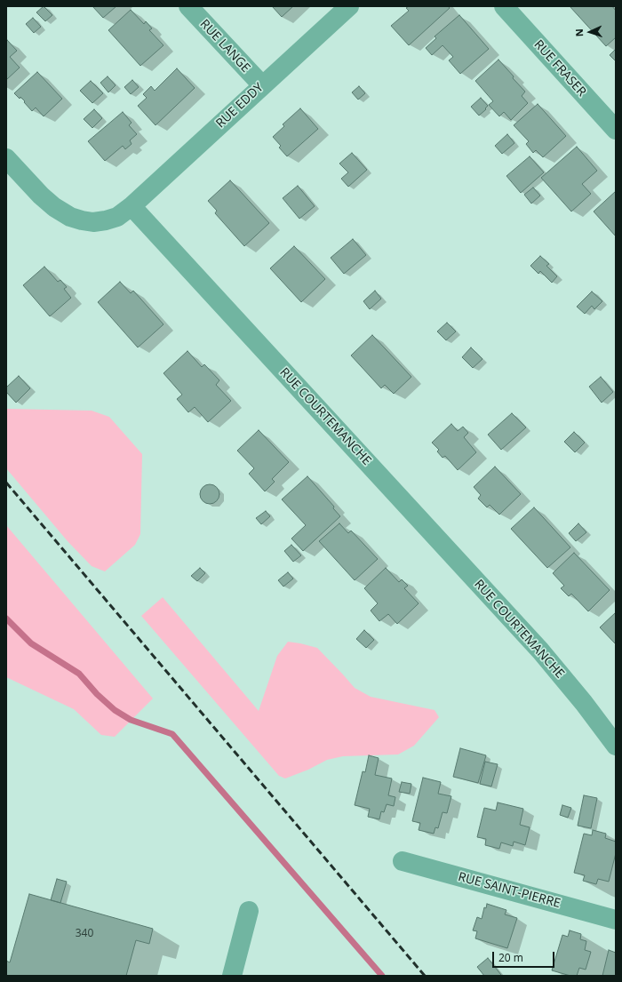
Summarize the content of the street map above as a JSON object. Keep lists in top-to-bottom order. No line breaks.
{"streets":{"street":["RUE LANGE","RUE FRASER","RUE EDDY","RUE COURTEMANCHE","RUE SAINT-PIERRE"]},"crossings":[["RUE LANGE","RUE EDDY"],["RUE EDDY","RUE COURTEMANCHE"]],"house_numbers":["340"],"scale_bar":"20 m","north":"left"}
